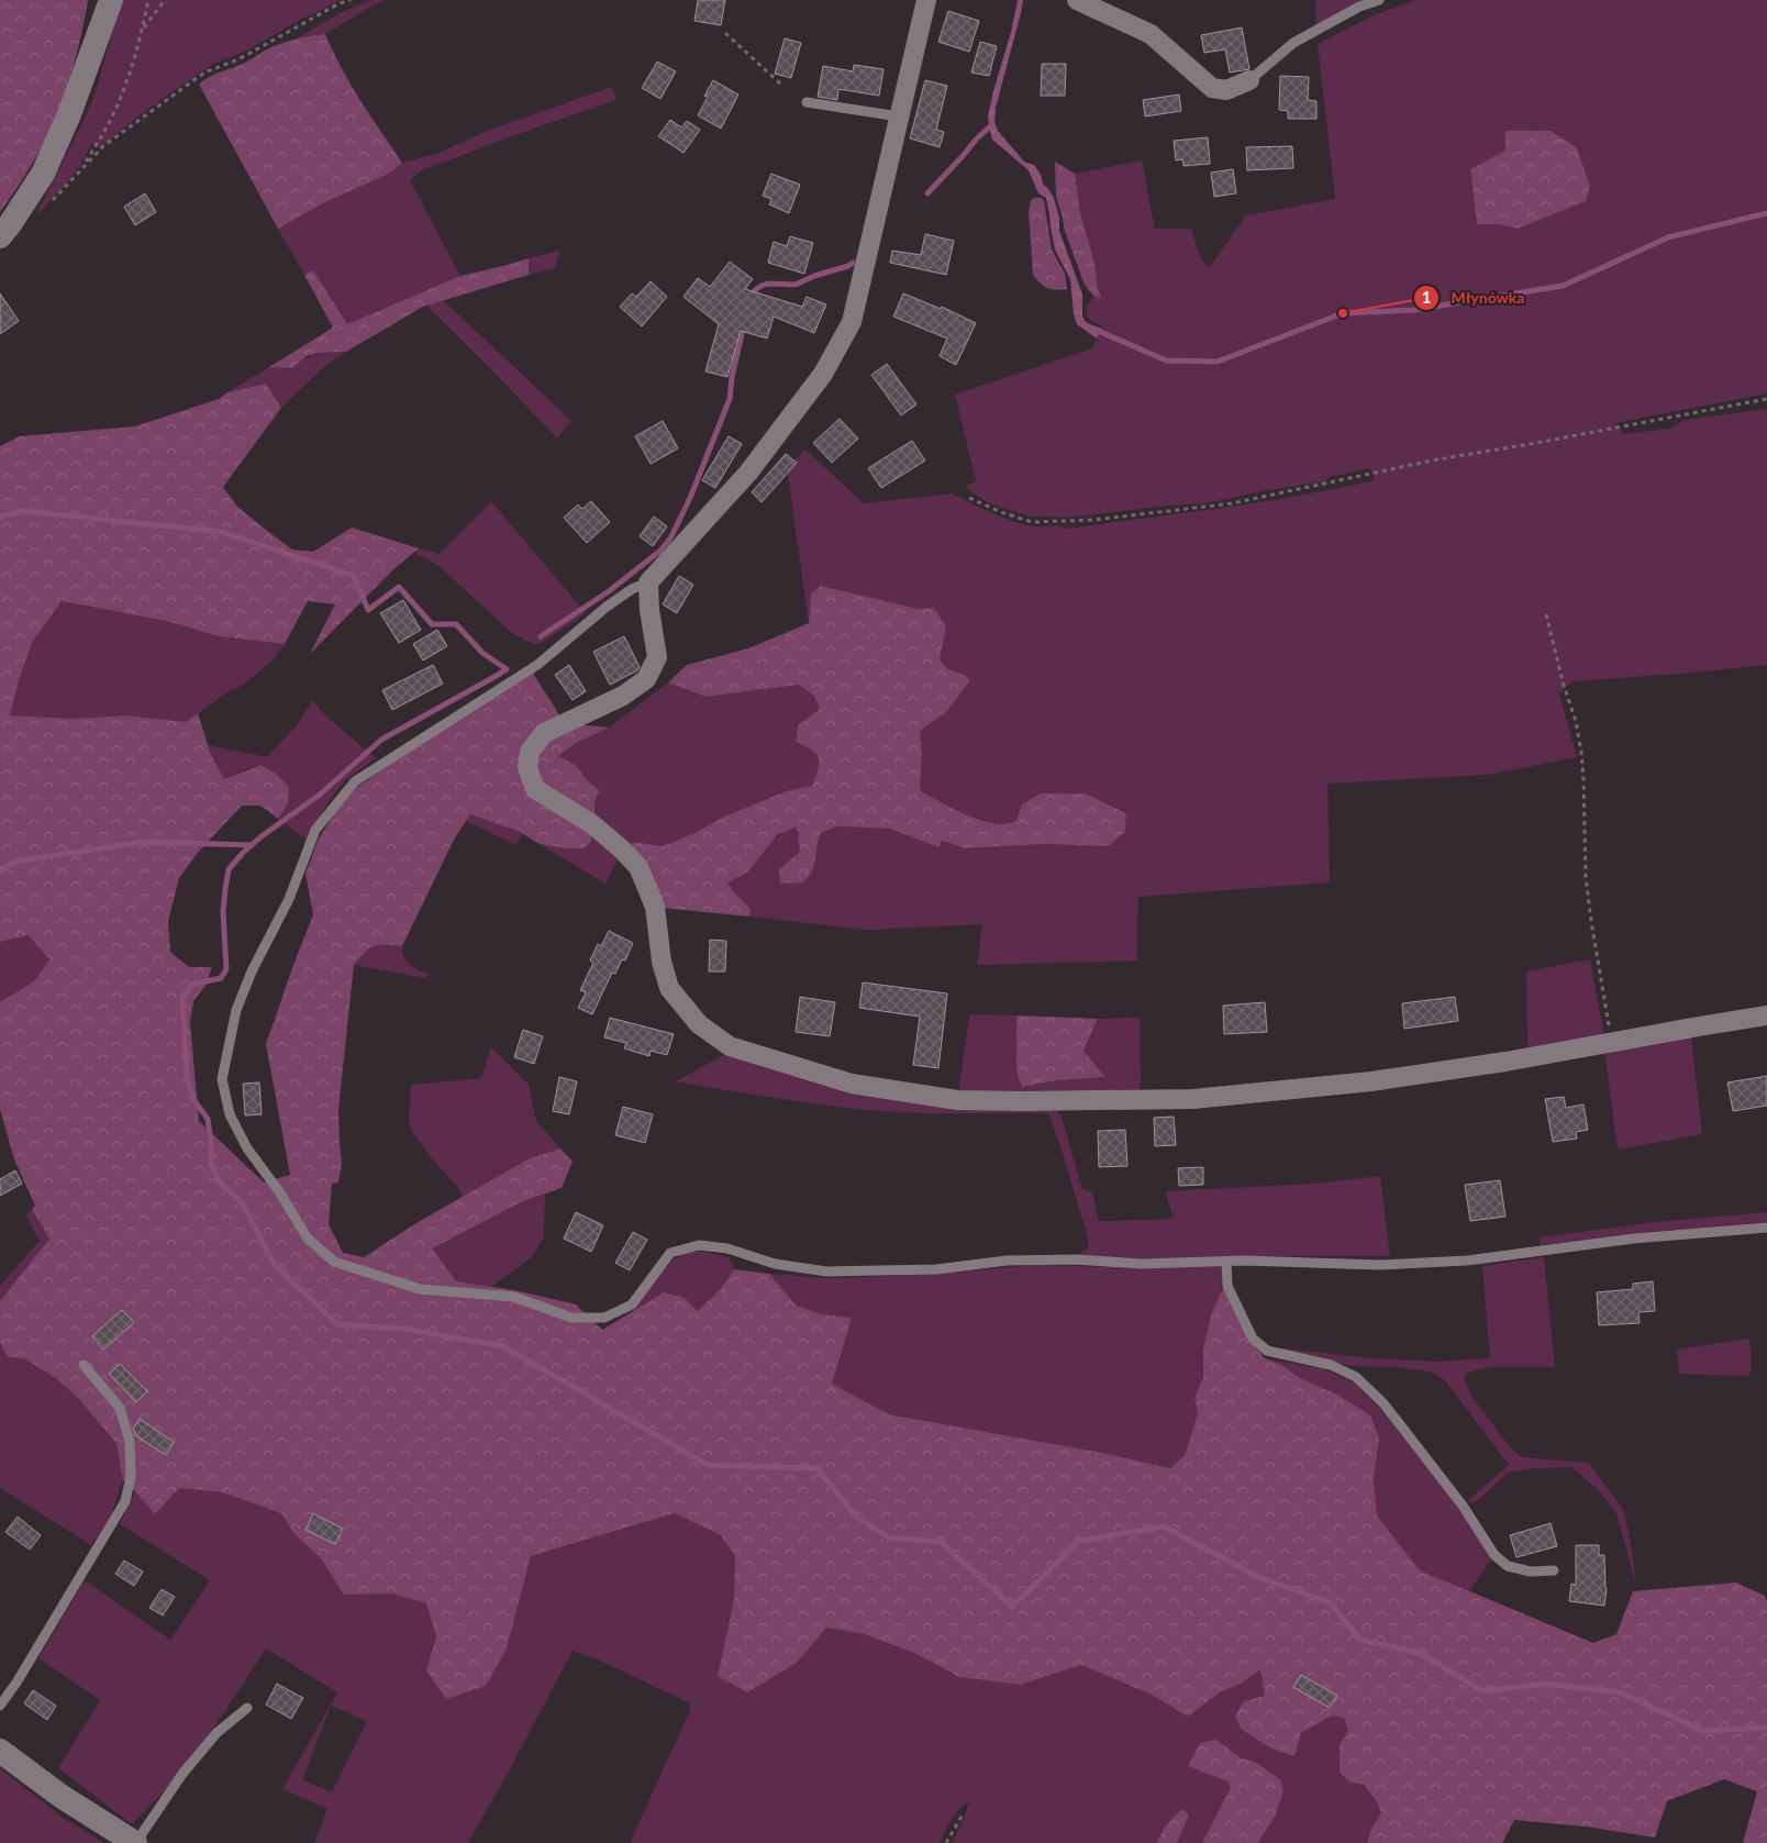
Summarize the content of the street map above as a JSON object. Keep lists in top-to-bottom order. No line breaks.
{"places":["Młynówka"]}
